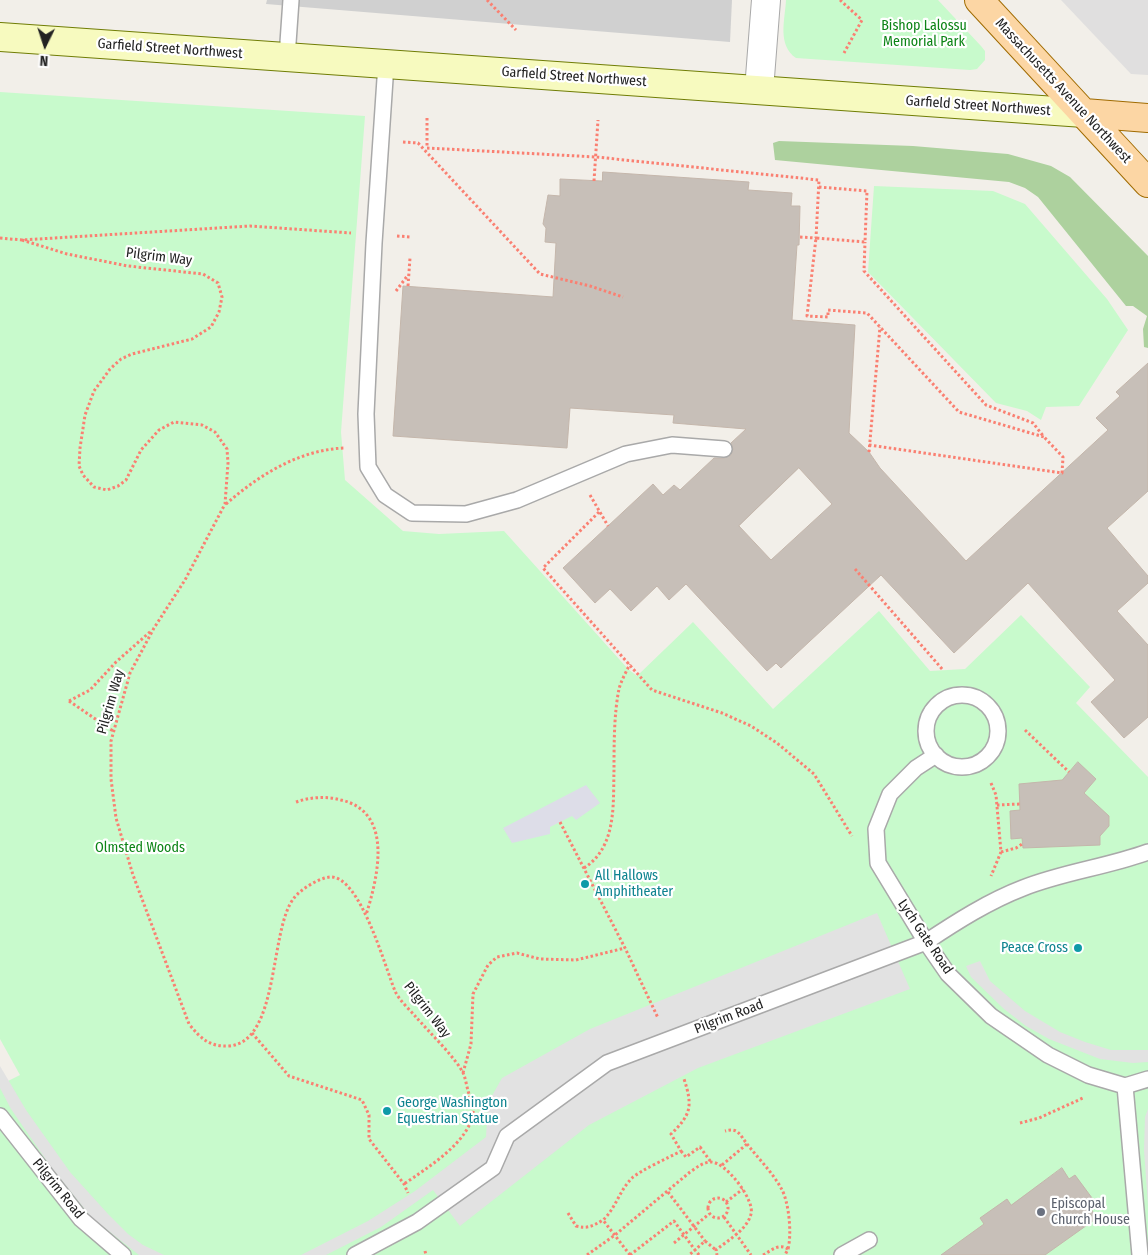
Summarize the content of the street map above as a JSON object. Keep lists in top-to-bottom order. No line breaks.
{"streets":{"main road":["Garfield Street Northwest","Massachusetts Avenue Northwest"],"lane":["Lych Gate Road","Pilgrim Road"],"path":["Pilgrim Way"]},"crossings":[["Garfield Street Northwest","Massachusetts Avenue Northwest"],["Lych Gate Road","Pilgrim Road"]],"parks":["Bishop Lalossu Memorial Park","Olmsted Woods"],"places":["All Hallows Amphitheater","Peace Cross","George Washington Equestrian Statue","Episcopal Church House"],"north":"bottom"}
